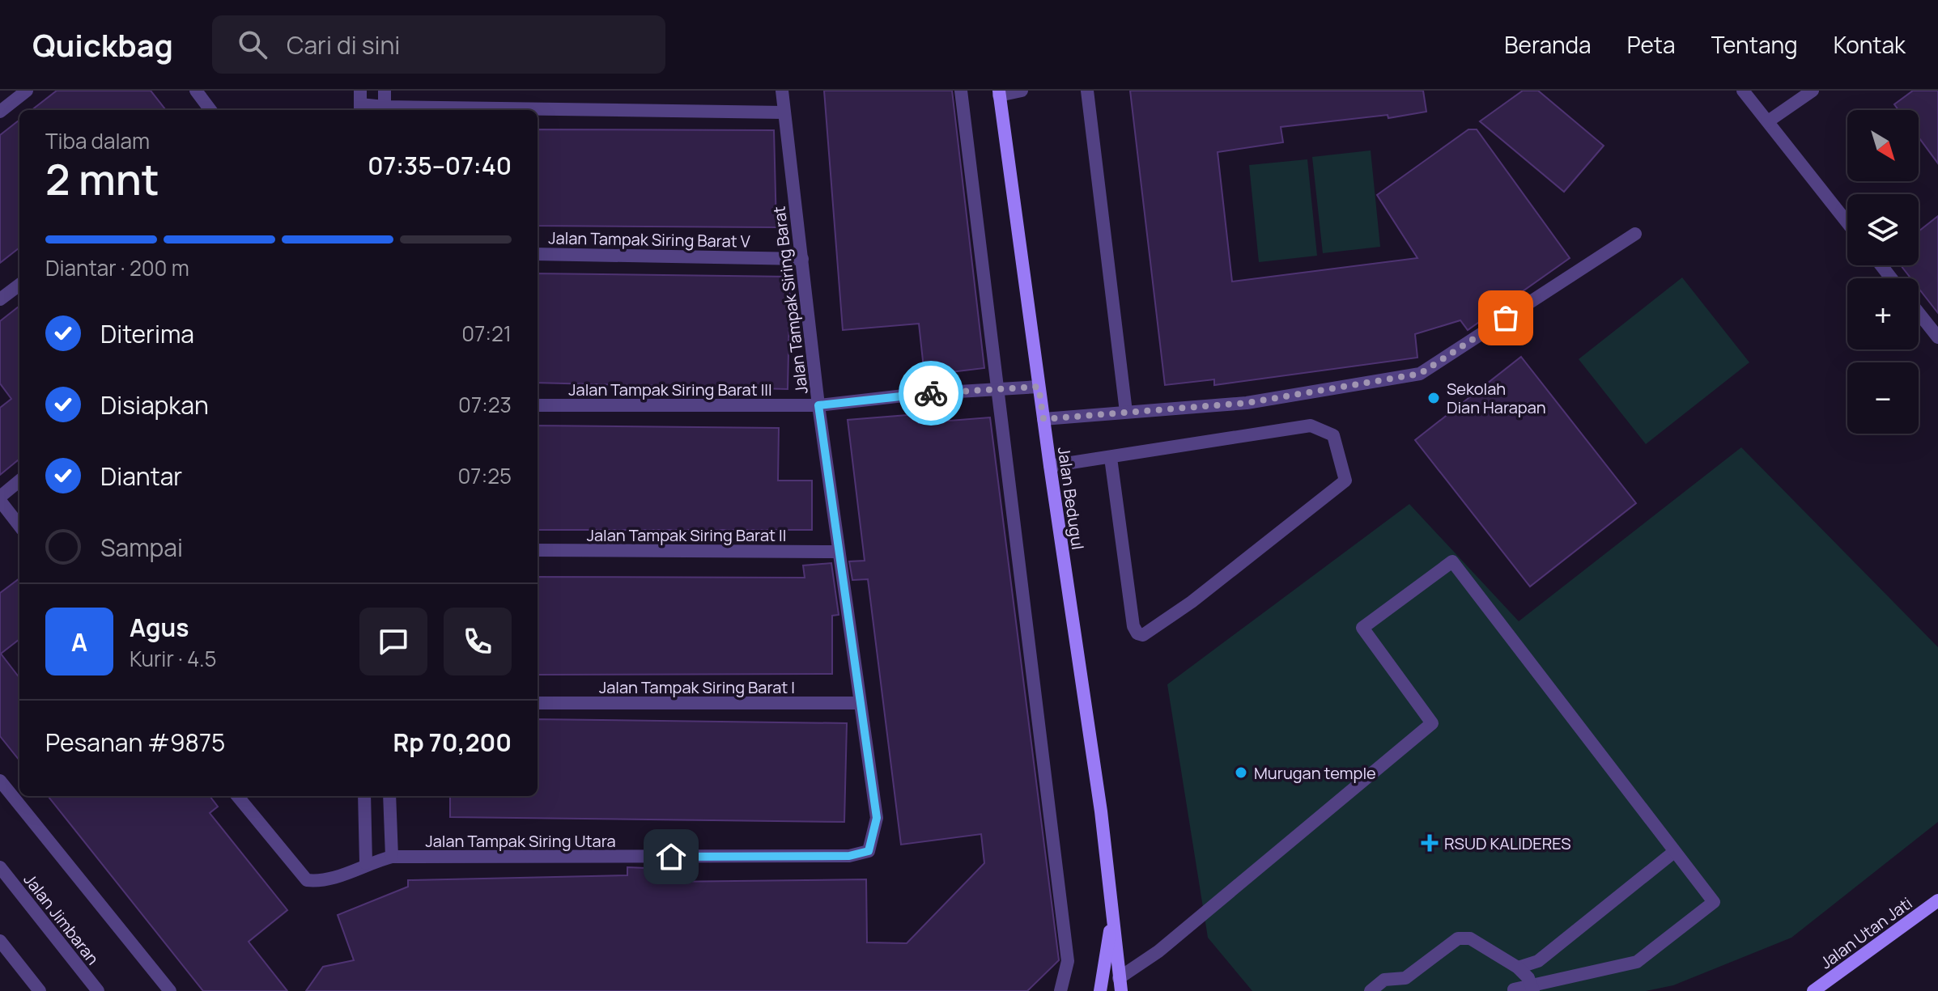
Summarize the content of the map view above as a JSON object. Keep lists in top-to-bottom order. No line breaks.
{"streets":{"street":["Jalan Tampak Siring Barat V","Jalan Tampak Siring Barat","Jalan Tampak Siring Barat III","Jalan Bedugul","Jalan Tampak Siring Barat II","Jalan Tampak Siring Barat I","Jalan Tampak Siring Utara","Jalan Jimbaran","Jalan Utan Jati"]},"crossings":[["Jalan Tampak Siring Barat V","Jalan Tampak Siring Barat"],["Jalan Tampak Siring Barat","Jalan Tampak Siring Barat III"],["Jalan Tampak Siring Barat","Jalan Tampak Siring Barat II"],["Jalan Tampak Siring Barat","Jalan Tampak Siring Barat I"],["Jalan Tampak Siring Barat","Jalan Tampak Siring Utara"],["Jalan Tampak Siring Barat III","Jalan Bedugul"]],"places":{"other":["Sekolah Dian Harapan","Murugan temple"],"health":["RSUD KALIDERES"]},"north":"bottom right","page":{"header":"Quickbag","search":"Cari di sini","nav":["Beranda","Peta","Tentang","Kontak"],"map_buttons":["+","−"],"heading":["2 mnt","Tiba dalam","07:35–07:40"],"panel":["Agus","Kurir · 4.5","Pesanan #9875","Rp 70,200"],"bar":"Diantar · 200 m","list":[["Diterima","07:21"],["Disiapkan","07:23"],["Diantar","07:25"],"Sampai"],"round":"A"}}
